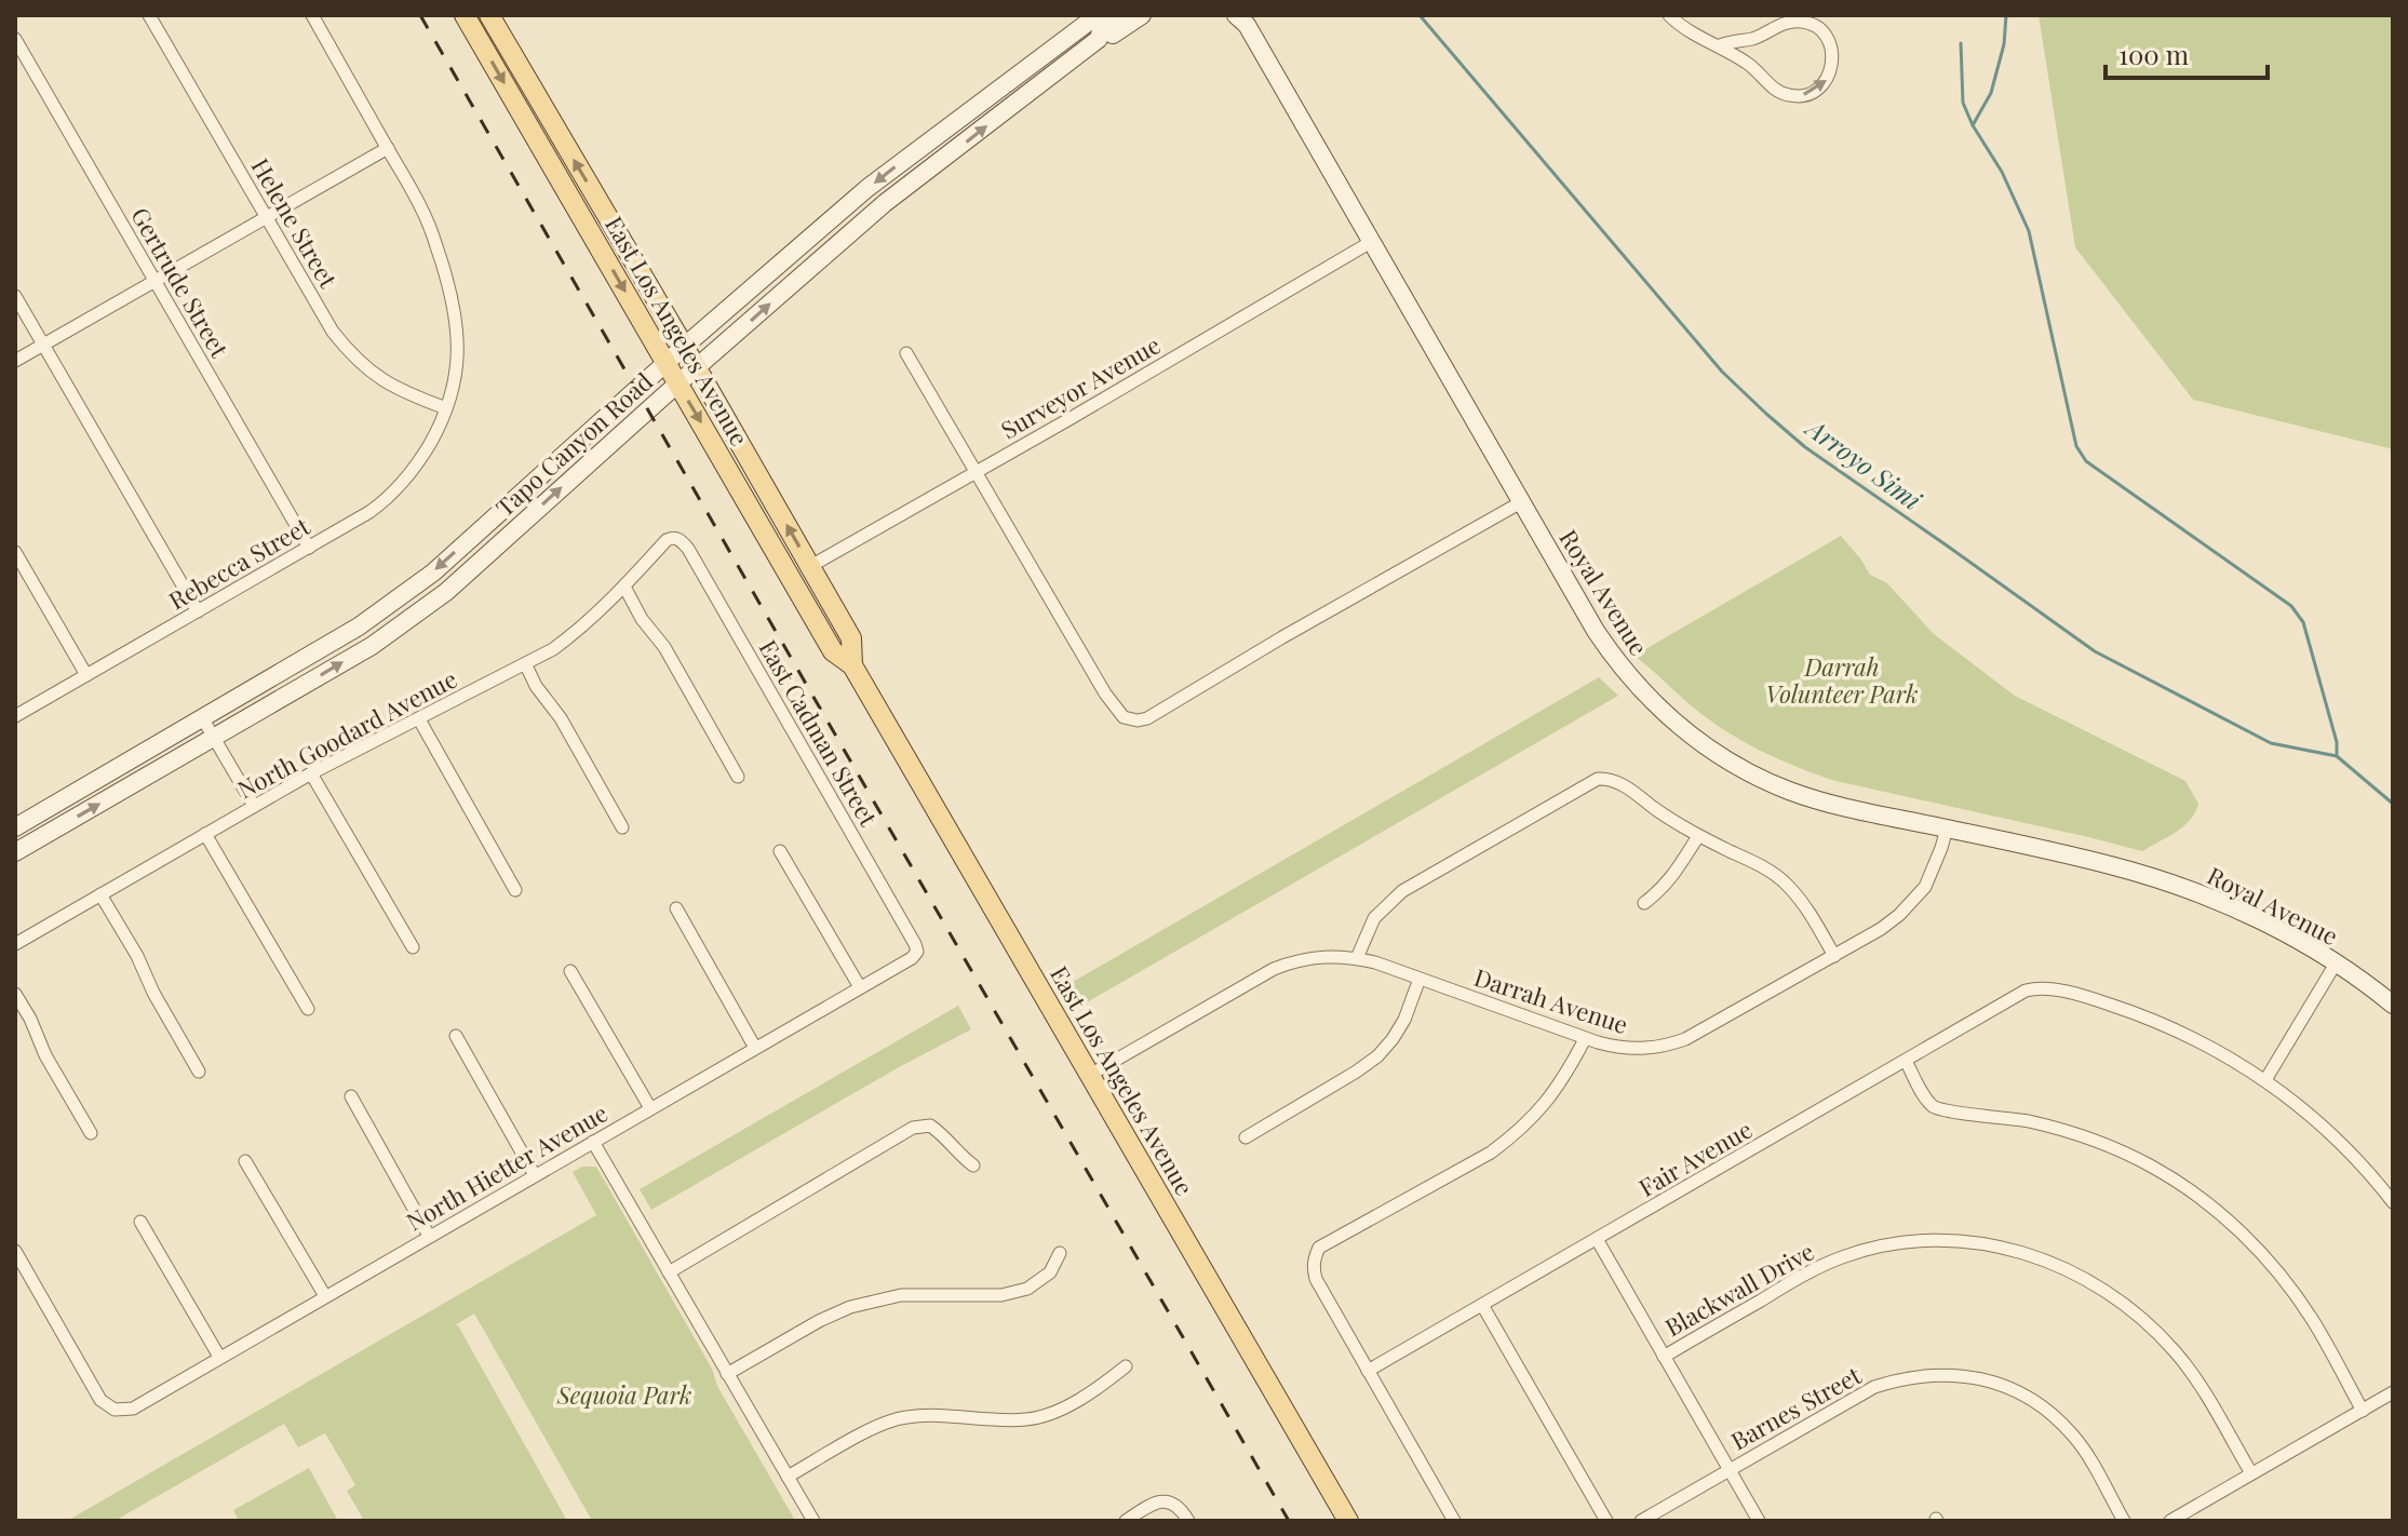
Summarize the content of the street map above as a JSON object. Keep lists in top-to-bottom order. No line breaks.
{"streets":{"main road":["East Los Angeles Avenue","Tapo Canyon Road","Royal Avenue"],"street":["Helene Street","Gertrude Street","Surveyor Avenue","Rebecca Street","East Cadman Street","North Goodard Avenue","Darrah Avenue","Fair Avenue","North Hietter Avenue","Blackwall Drive","Barnes Street"]},"crossings":[["Helene Street","Rebecca Street"],["Gertrude Street","Rebecca Street"],["East Los Angeles Avenue","Surveyor Avenue"],["East Los Angeles Avenue","Tapo Canyon Road"],["East Los Angeles Avenue","Darrah Avenue"],["Surveyor Avenue","Royal Avenue"],["Royal Avenue","Darrah Avenue"],["East Cadman Street","North Goodard Avenue"],["East Cadman Street","North Hietter Avenue"]],"water":["Arroyo Simi"],"parks":["Darrah Volunteer Park","Sequoia Park"],"scale_bar":"100 m"}
